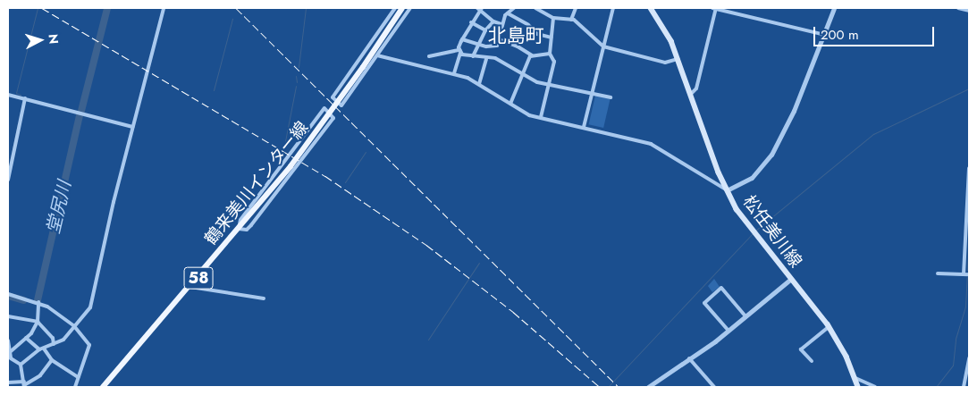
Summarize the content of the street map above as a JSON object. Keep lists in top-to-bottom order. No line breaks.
{"streets":{"main road":["鶴来美川インター線","松任美川線","58"]},"districts":["北島町"],"water":["堂尻川"],"scale_bar":"200 m","north":"right"}
